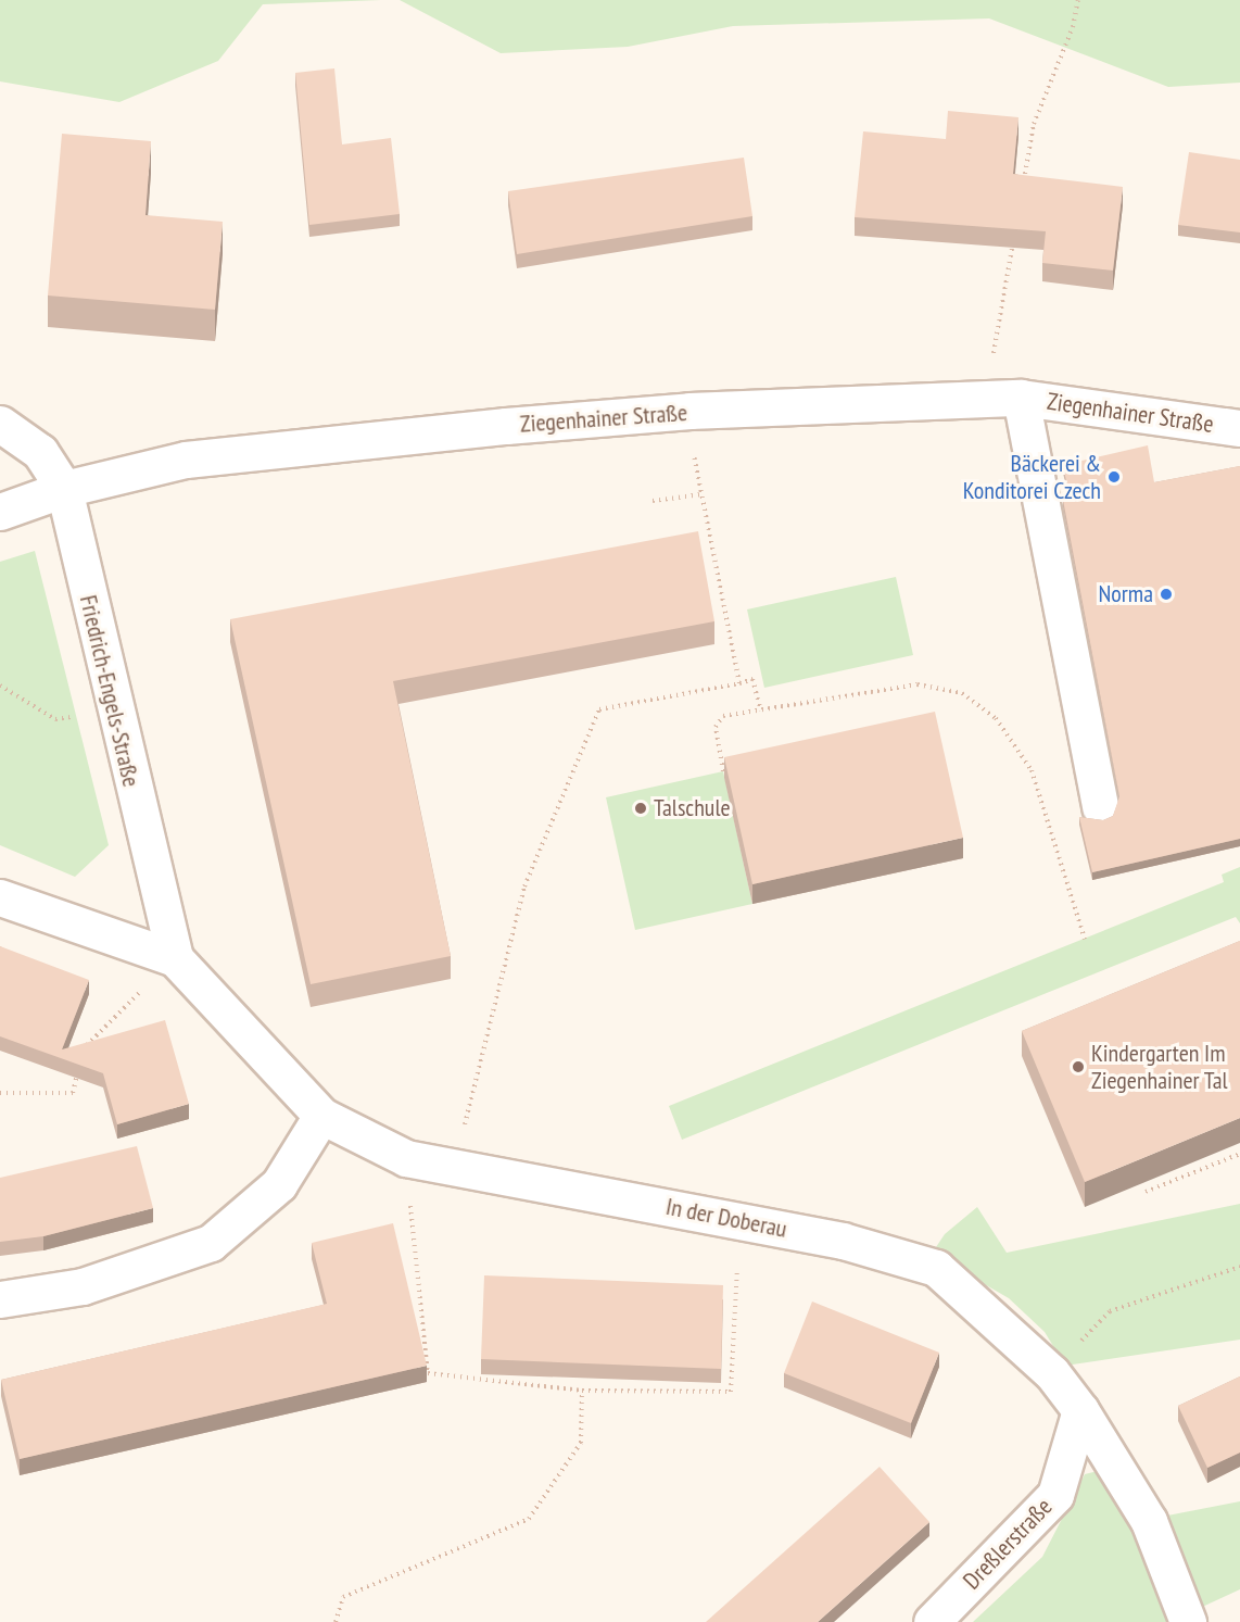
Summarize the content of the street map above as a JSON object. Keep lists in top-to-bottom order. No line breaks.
{"streets":{"street":["Ziegenhainer Straße","Friedrich-Engels-Straße","In der Doberau","Dreßlerstraße"]},"crossings":[["Ziegenhainer Straße","Friedrich-Engels-Straße"],["Friedrich-Engels-Straße","In der Doberau"],["In der Doberau","Dreßlerstraße"]],"places":["Bäckerei & Konditorei Czech","Norma","Talschule","Kindergarten Im Ziegenhainer Tal"]}
